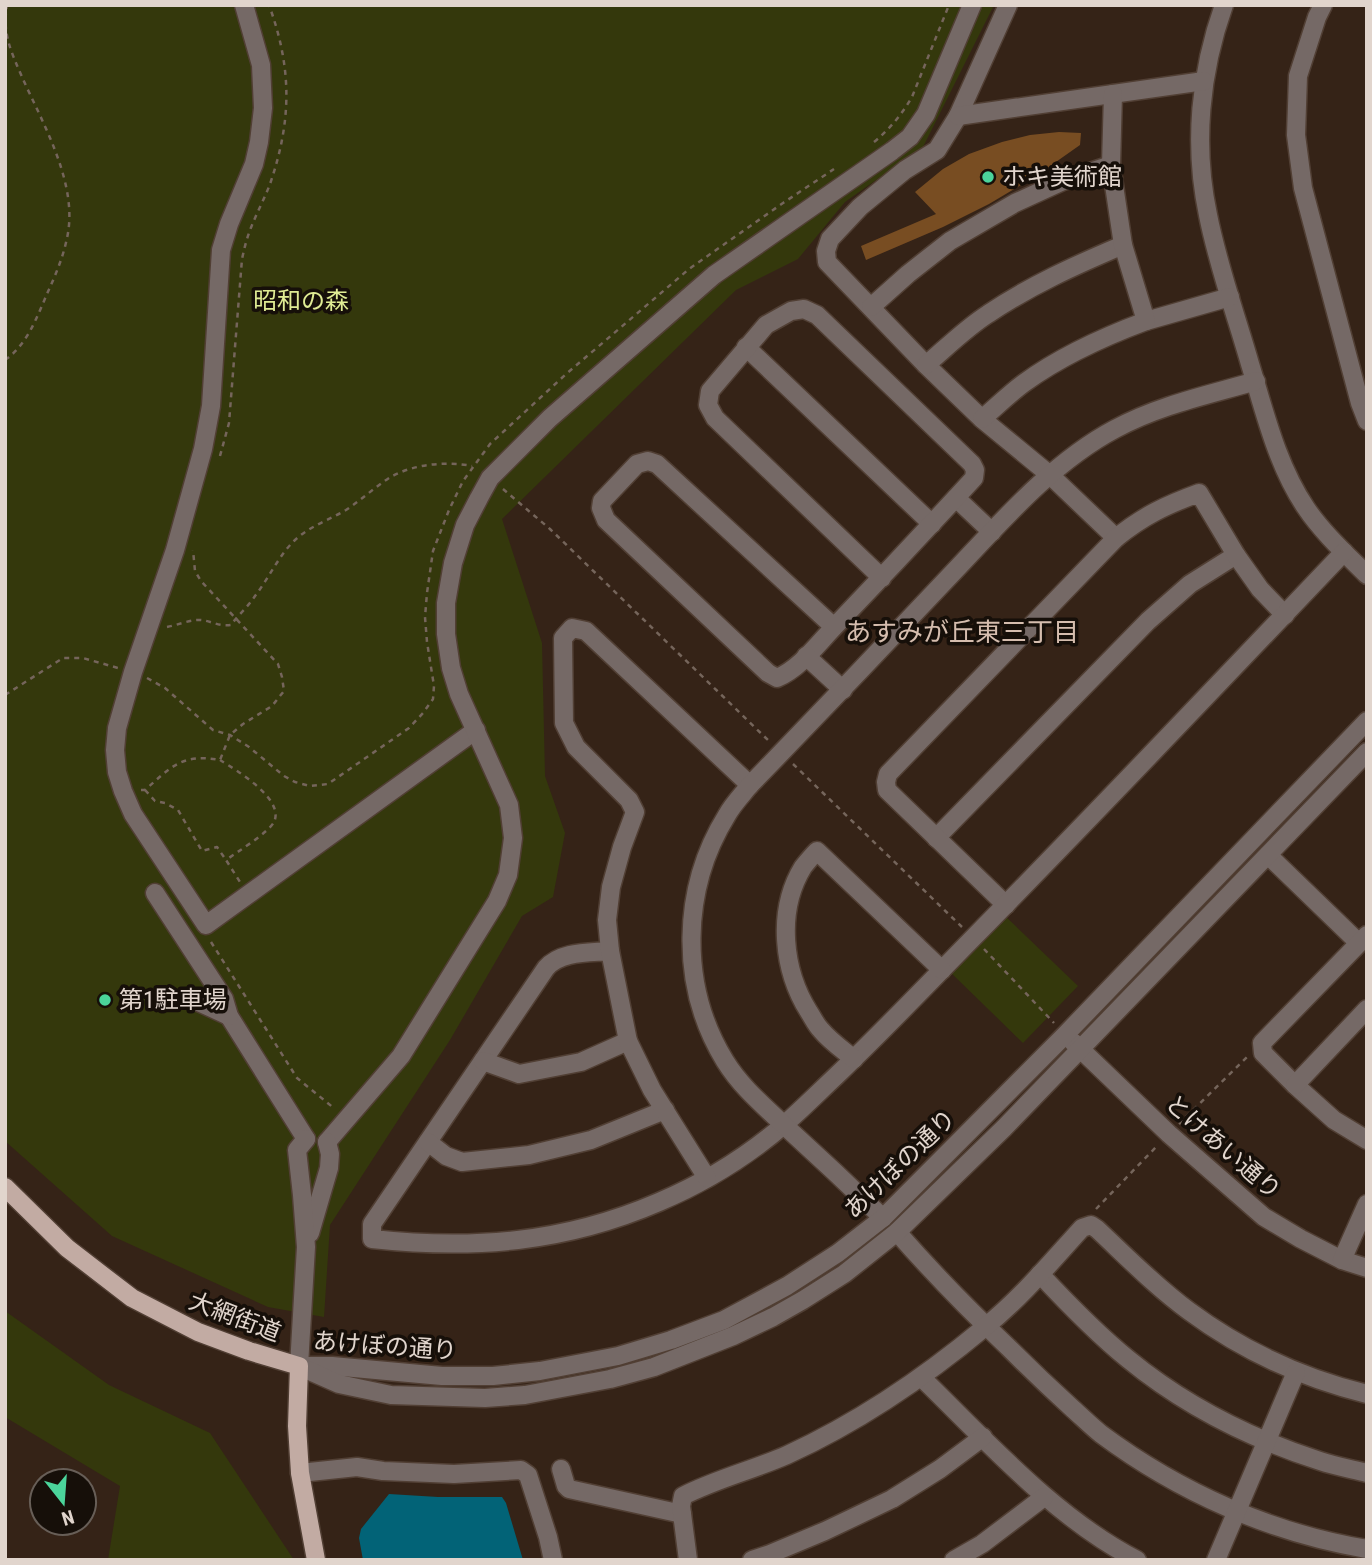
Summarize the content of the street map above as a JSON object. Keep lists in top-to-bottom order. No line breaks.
{"streets":{"main road":["大網街道"],"street":["とけあい通り","あけぼの通り"]},"crossings":[["とけあい通り","あけぼの通り"],["あけぼの通り","大網街道"]],"districts":["あすみが丘東三丁目"],"parks":["昭和の森"],"places":["ホキ美術館","第1駐車場"],"north":"bottom"}
